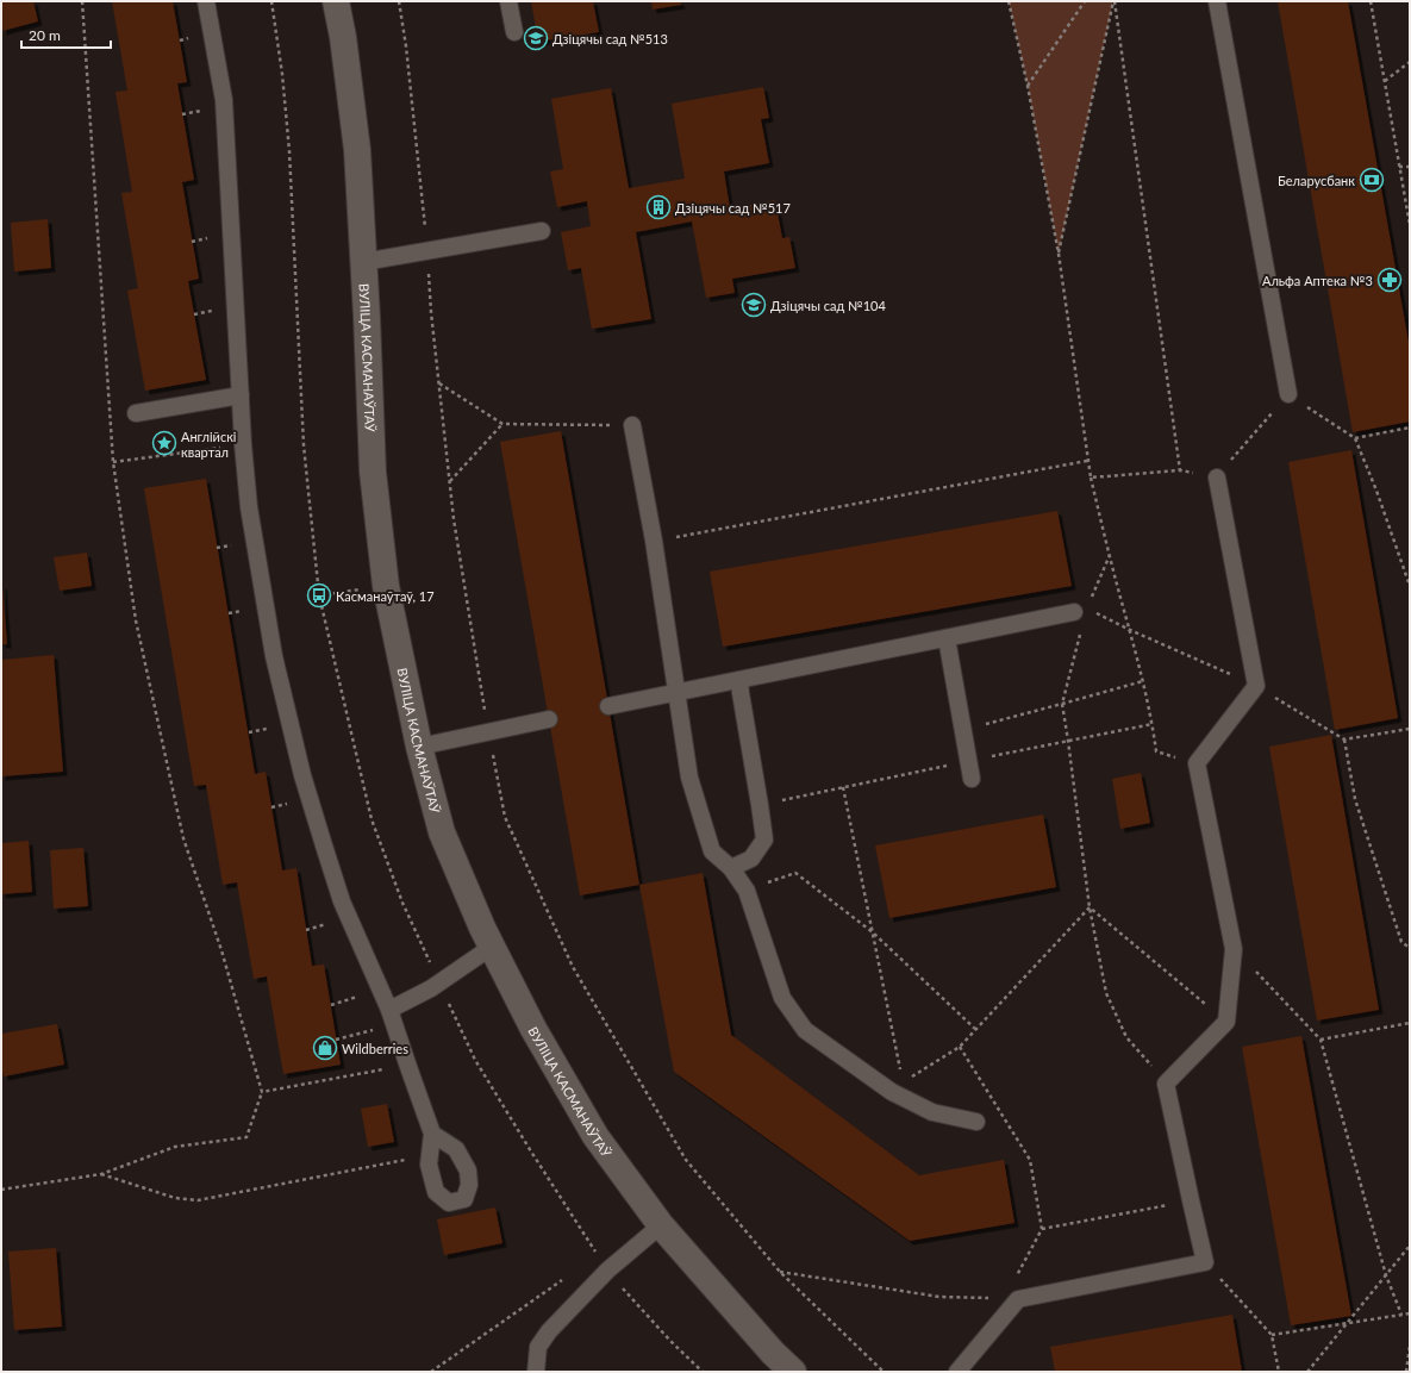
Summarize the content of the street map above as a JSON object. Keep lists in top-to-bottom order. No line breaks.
{"streets":{"street":["ВУЛІЦА КАСМАНАЎТАЎ"]},"places":{"school or university":["Дзіцячы сад №513","Дзіцячы сад №104"],"bank":["Беларусбанк"],"building":["Дзіцячы сад №517"],"pharmacy":["Альфа Аптека №3"],"place":["Англійскі квартал"],"bus stop":["Касманаўтаў, 17"],"shop":["Wildberries"]},"scale_bar":"20 m"}
